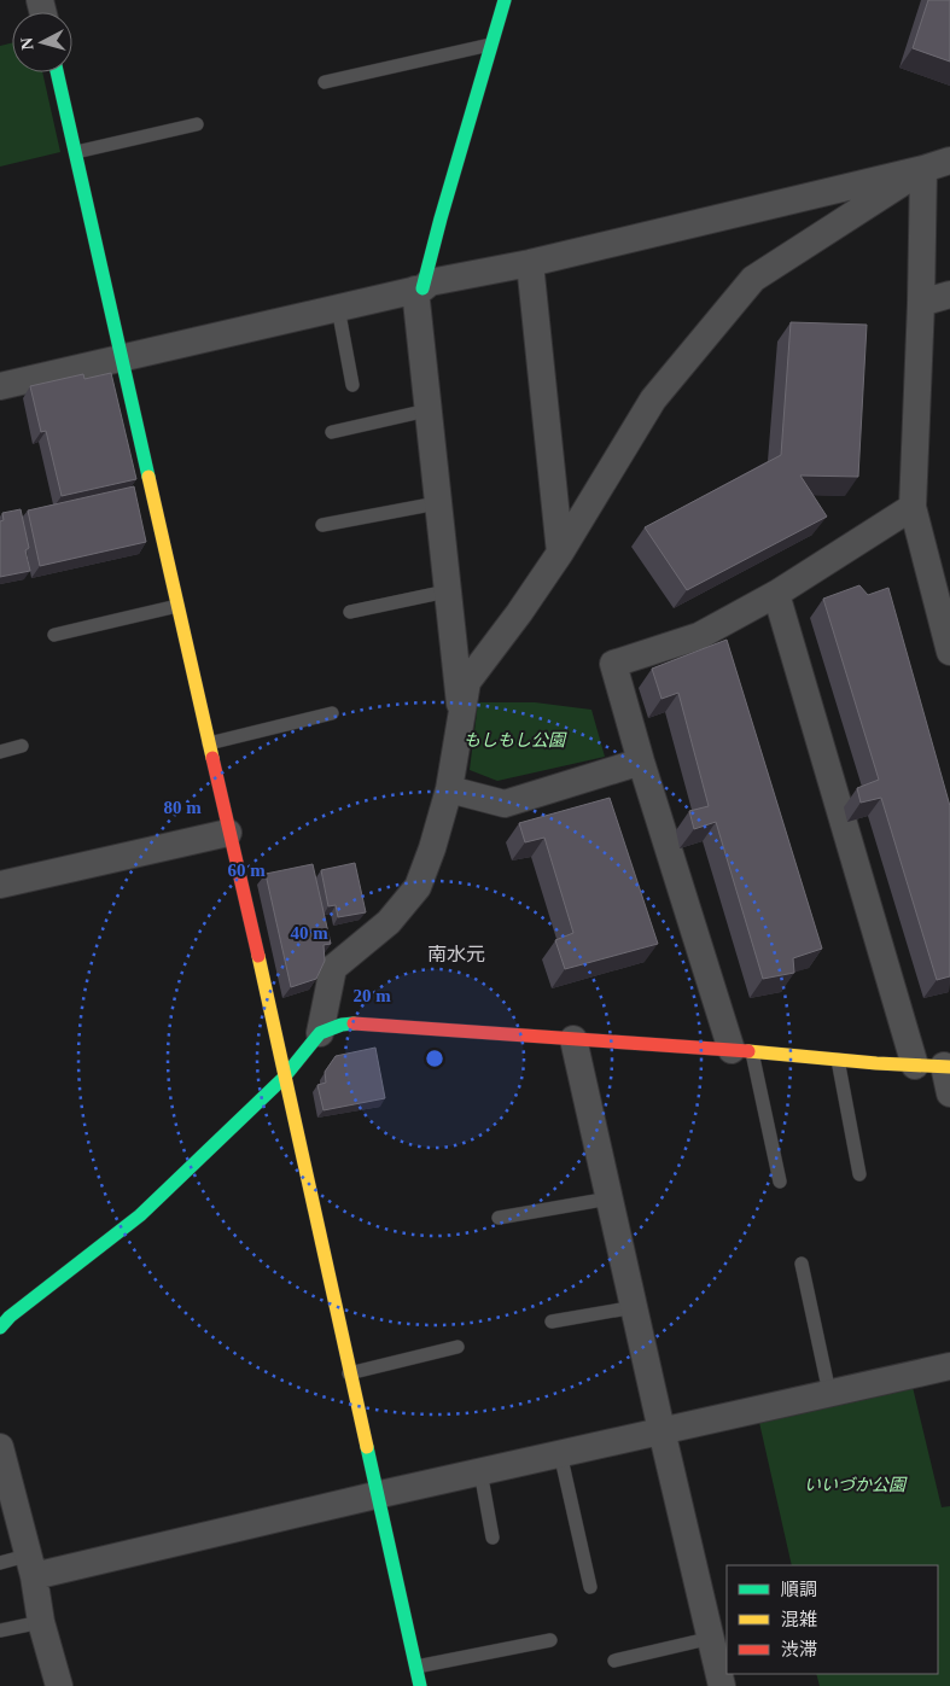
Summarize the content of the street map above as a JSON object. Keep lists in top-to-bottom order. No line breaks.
{"districts":["南水元"],"parks":["もしもし公園","いいづか公園"],"legend":["順調","混雑","渋滞"],"north":"left","rings":["80 m","60 m","40 m","20 m"]}
